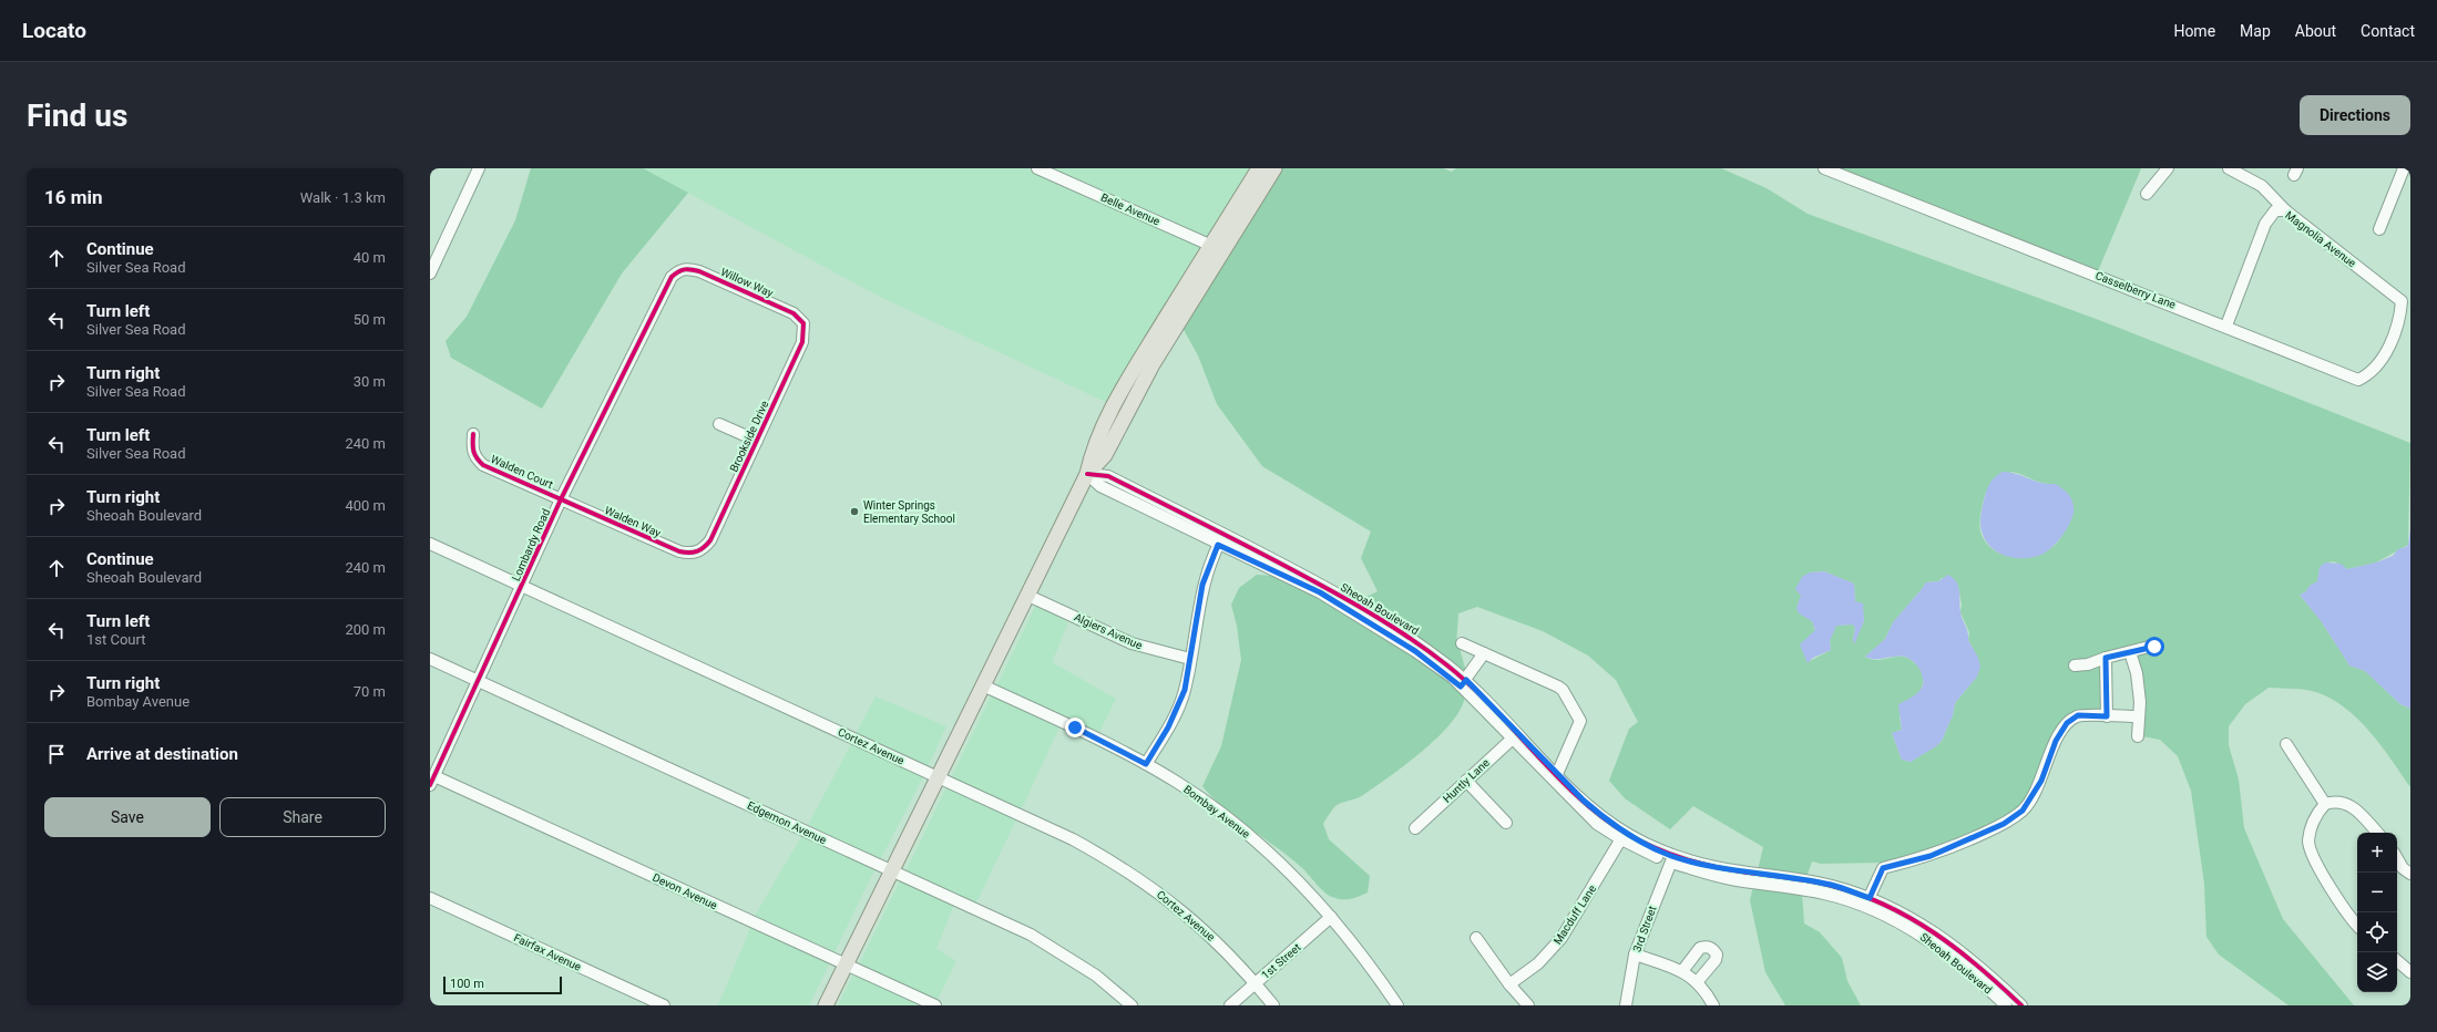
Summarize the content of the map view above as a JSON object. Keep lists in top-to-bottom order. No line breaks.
{"streets":{"street":["Belle Avenue","Magnolia Avenue","Willow Way","Casselberry Lane","Brookside Drive","Walden Court","Walden Way","Lombardy Road","Sheoah Boulevard","Algiers Avenue","Cortez Avenue","Huntly Lane","Bombay Avenue","Edgemon Avenue","Devon Avenue","Macduff Lane","3rd Street","Fairfax Avenue","1st Street"]},"crossings":[["Magnolia Avenue","Casselberry Lane"],["Willow Way","Brookside Drive"],["Willow Way","Lombardy Road"],["Brookside Drive","Walden Way"],["Walden Court","Walden Way"],["Walden Court","Lombardy Road"],["Walden Way","Lombardy Road"],["Lombardy Road","Cortez Avenue"],["Lombardy Road","Edgemon Avenue"],["Lombardy Road","Devon Avenue"],["Sheoah Boulevard","Huntly Lane"],["Sheoah Boulevard","Macduff Lane"],["Sheoah Boulevard","3rd Street"],["Cortez Avenue","1st Street"],["Bombay Avenue","1st Street"]],"places":["Winter Springs Elementary School"],"scale_bar":"100 m","page":{"header":"Locato","nav":["Home","Map","About","Contact"],"buttons":["Directions",["Save","Share"]],"title":"Find us","heading":["16 min","Walk · 1.3 km"],"list":[["Continue","Silver Sea Road","40 m"],["Turn left","Silver Sea Road","50 m"],["Turn right","Silver Sea Road","30 m"],["Turn left","Silver Sea Road","240 m"],["Turn right","Sheoah Boulevard","400 m"],["Continue","Sheoah Boulevard","240 m"],["Turn left","1st Court","200 m"],["Turn right","Bombay Avenue","70 m"],"Arrive at destination"],"map_buttons":["+","−"],"scale":"100 m"}}
